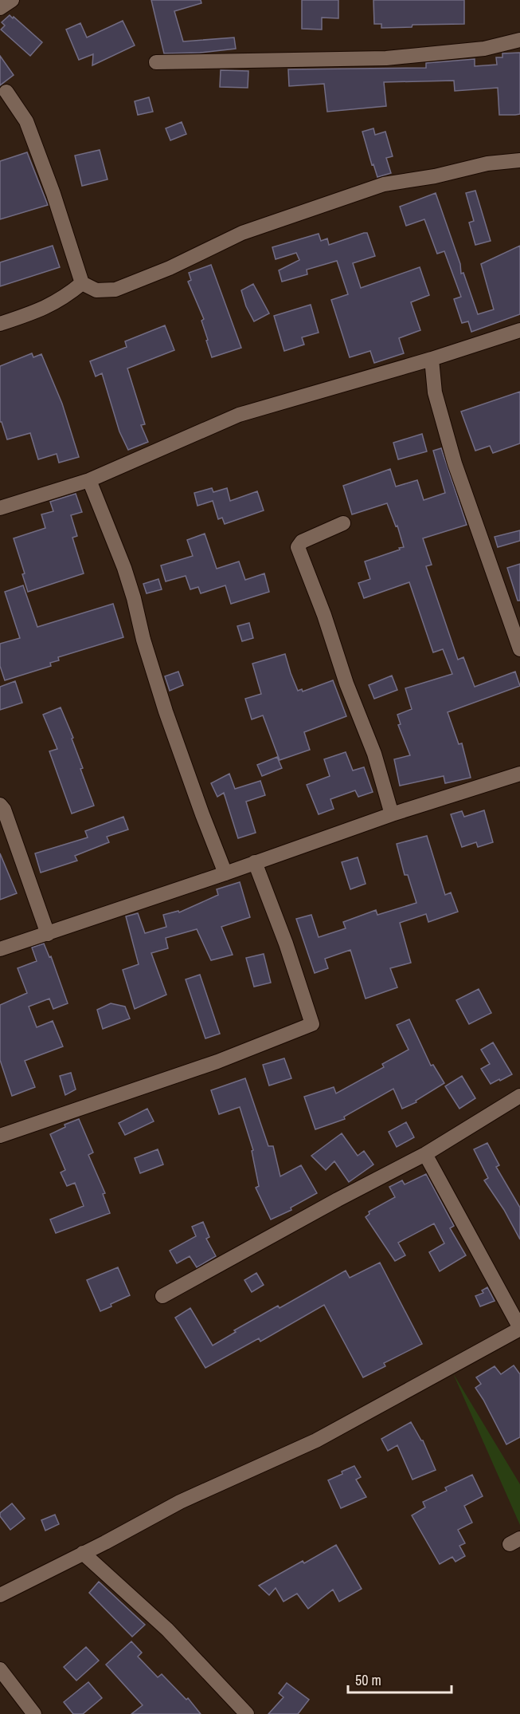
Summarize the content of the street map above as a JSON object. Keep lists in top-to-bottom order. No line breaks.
{"scale_bar":"50 m"}
